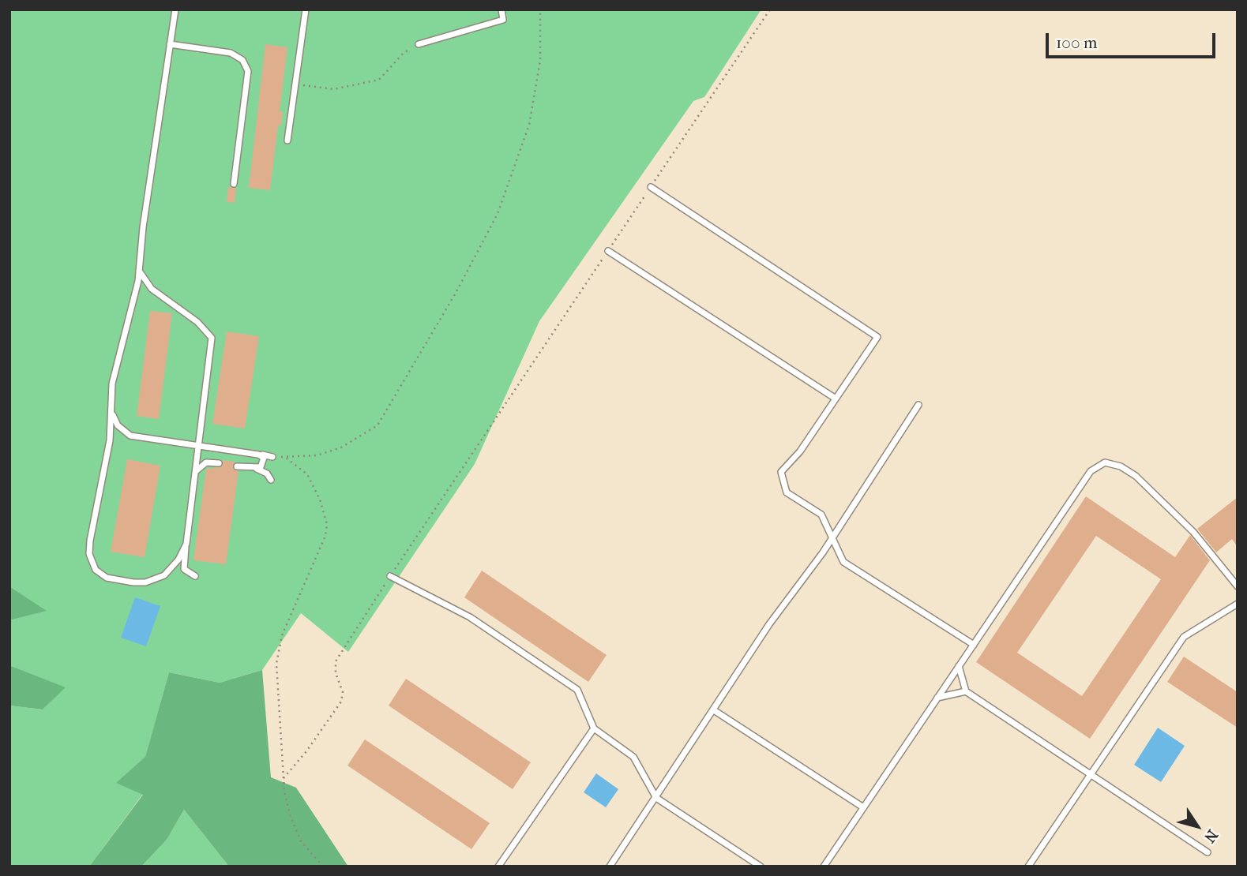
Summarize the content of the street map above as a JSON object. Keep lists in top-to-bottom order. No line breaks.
{"scale_bar":"100 m","north":"bottom right"}
